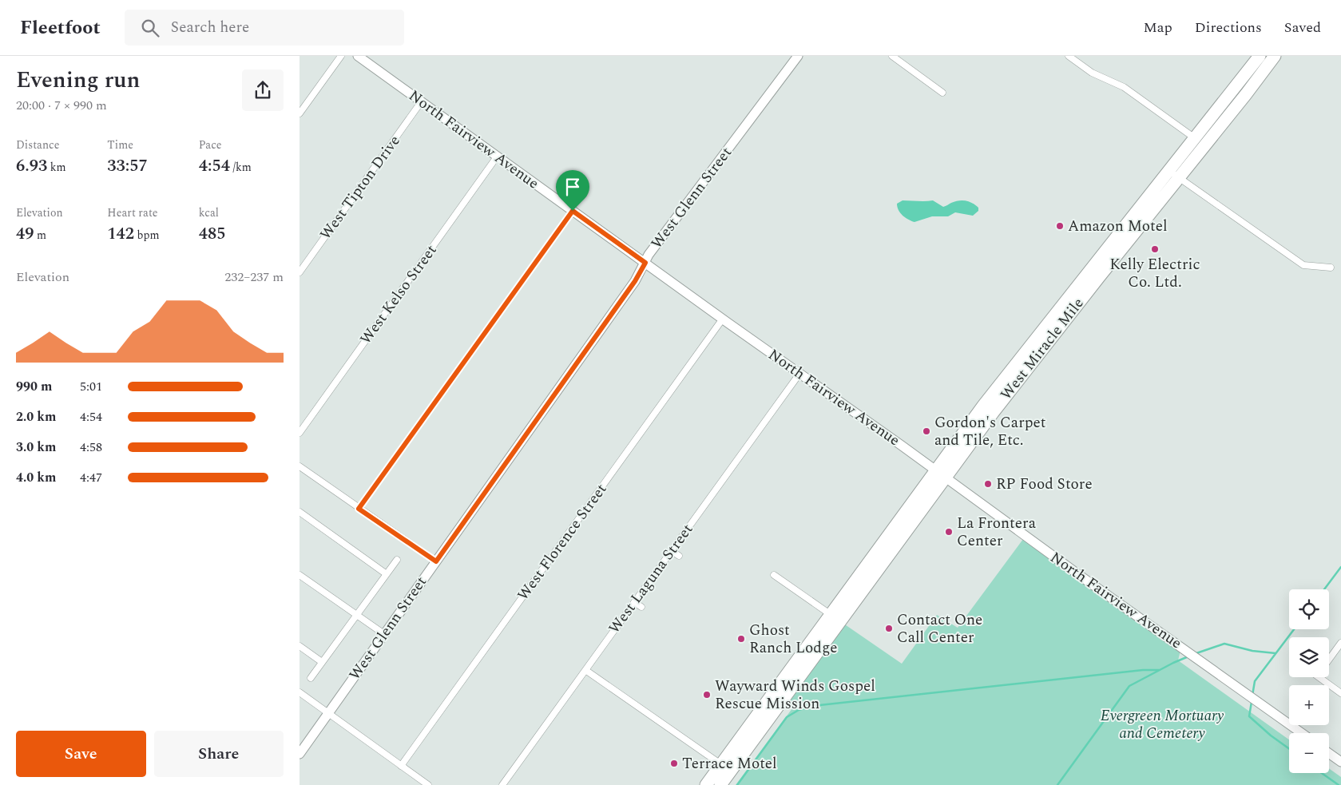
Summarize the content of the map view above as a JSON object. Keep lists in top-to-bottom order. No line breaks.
{"streets":{"highway":["West Miracle Mile"],"street":["North Fairview Avenue","West Tipton Drive","West Glenn Street","West Kelso Street","West Florence Street","West Laguna Street"]},"crossings":[["North Fairview Avenue","West Tipton Drive"],["North Fairview Avenue","West Glenn Street"],["North Fairview Avenue","West Kelso Street"],["North Fairview Avenue","West Miracle Mile"],["North Fairview Avenue","West Florence Street"],["North Fairview Avenue","West Laguna Street"]],"parks":["Evergreen Mortuary and Cemetery"],"places":["Amazon Motel","Kelly Electric Co. Ltd.","Gordon's Carpet and Tile, Etc.","RP Food Store","La Frontera Center","Contact One Call Center","Ghost Ranch Lodge","Wayward Winds Gospel Rescue Mission","Terrace Motel"],"page":{"header":"Fleetfoot","search":"Search here","nav":["Map","Directions","Saved"],"heading":["Evening run","20:00 · 7 × 990 m"],"stats":[["Distance","6.93 km"],["Time","33:57"],["Pace","4:54 /km"],["Elevation","49 m"],["Heart rate","142 bpm"],["kcal","485"]],"chart":["Elevation","232–237 m"],"list":[{"name":"990 m","note":"5:01"},{"name":"2.0 km","note":"4:54"},{"name":"3.0 km","note":"4:58"},{"name":"4.0 km","note":"4:47"}],"map_buttons":["+","−"],"buttons":["Save","Share"]}}
